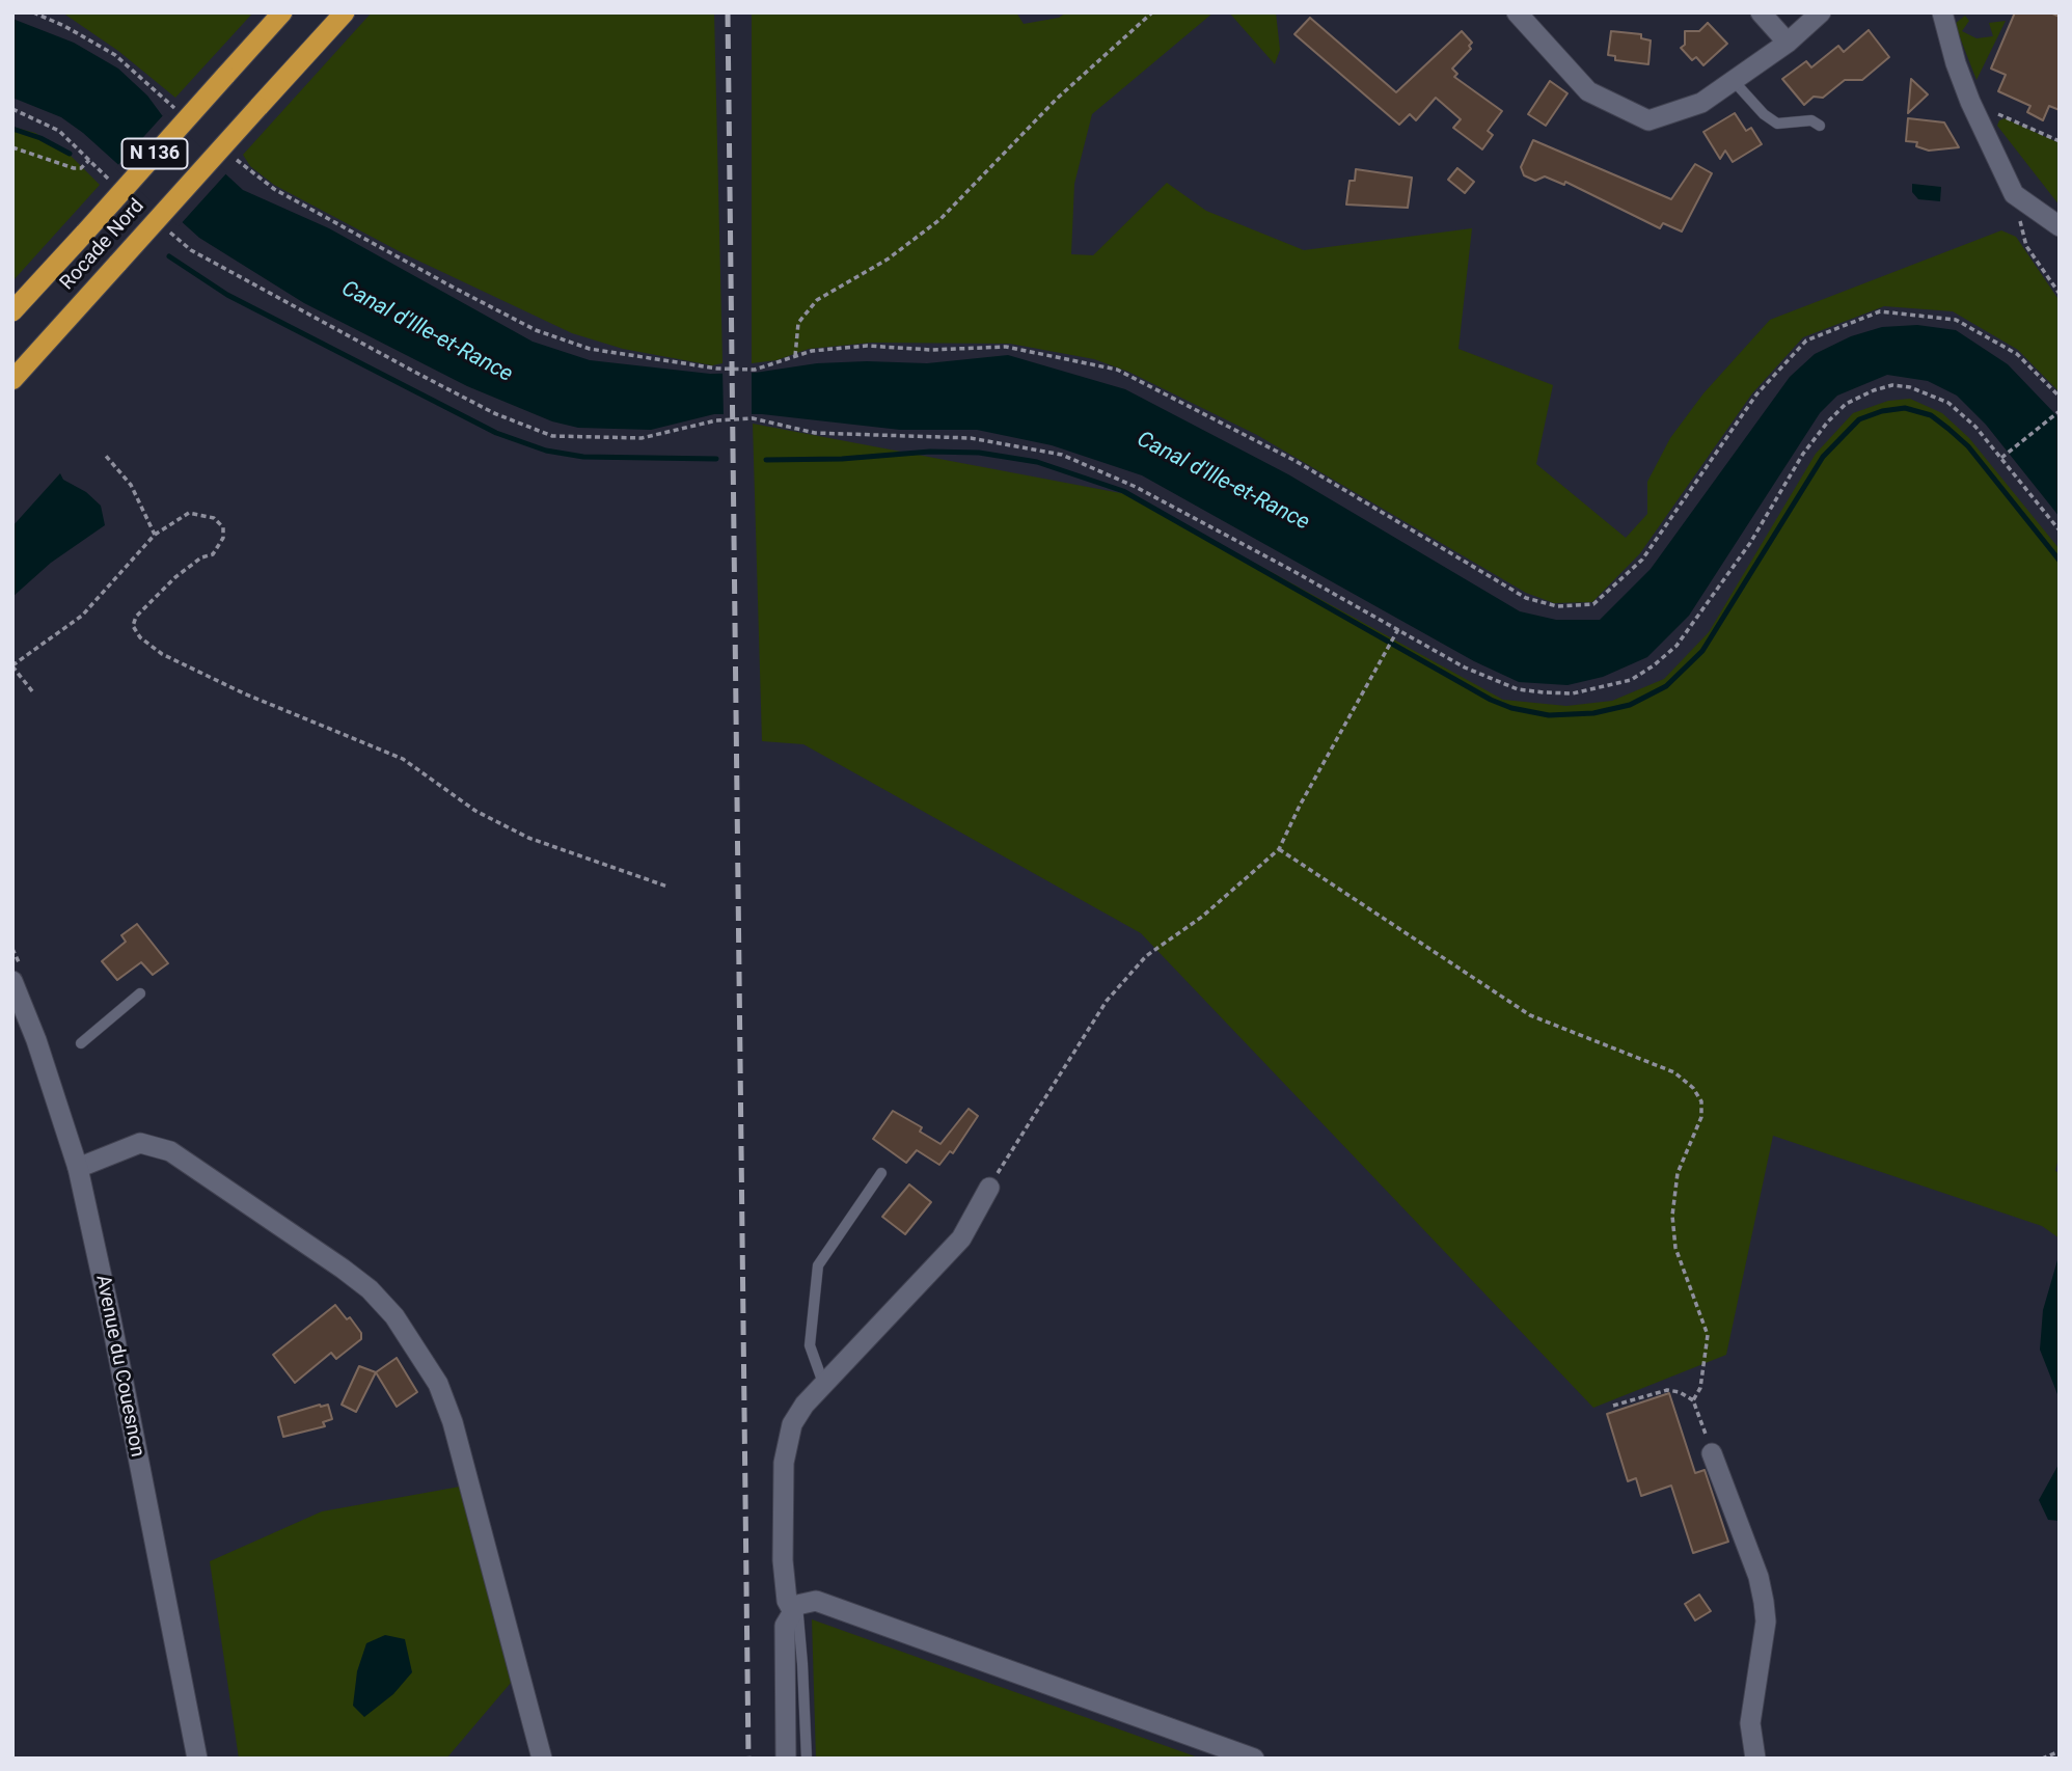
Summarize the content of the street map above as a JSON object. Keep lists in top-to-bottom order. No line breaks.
{"streets":{"highway":["N 136","Rocade Nord"],"street":["Avenue du Couesnon"]},"water":["Canal d'Ille-et-Rance"]}
